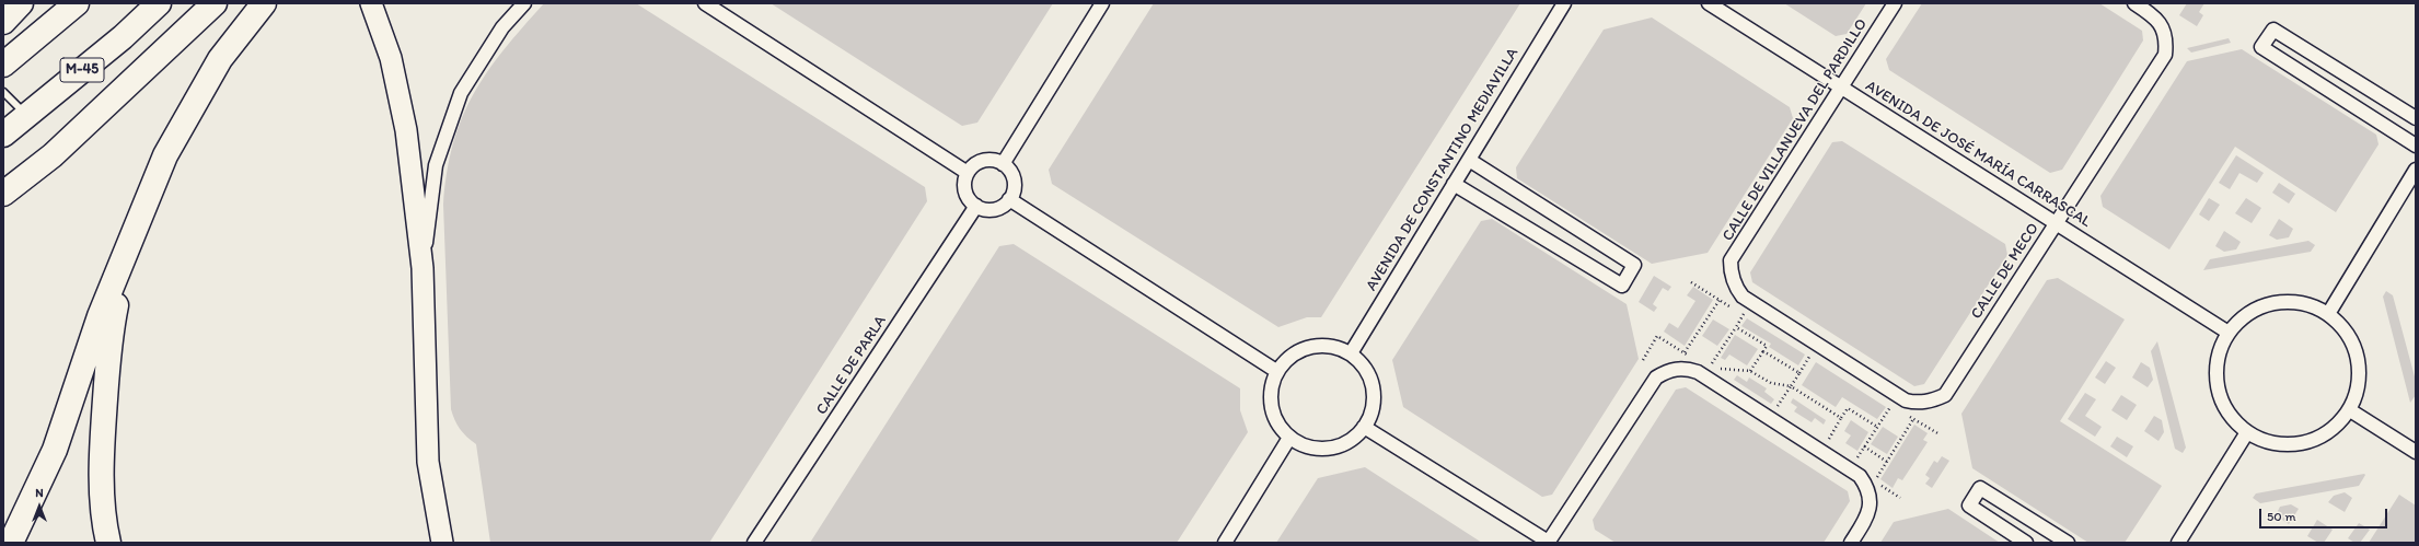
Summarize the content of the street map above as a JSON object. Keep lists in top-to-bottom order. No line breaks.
{"streets":{"highway":["M-45"],"street":["CALLE DE VILLANUEVA DEL PARDILLO","AVENIDA DE JOSÉ MARÍA CARRASCAL","AVENIDA DE CONSTANTINO MEDIAVILLA","CALLE DE MECO","CALLE DE PARLA"]},"crossings":[["CALLE DE VILLANUEVA DEL PARDILLO","AVENIDA DE JOSÉ MARÍA CARRASCAL"],["CALLE DE VILLANUEVA DEL PARDILLO","CALLE DE MECO"],["AVENIDA DE JOSÉ MARÍA CARRASCAL","CALLE DE MECO"]],"scale_bar":"50 m","north":"top"}
